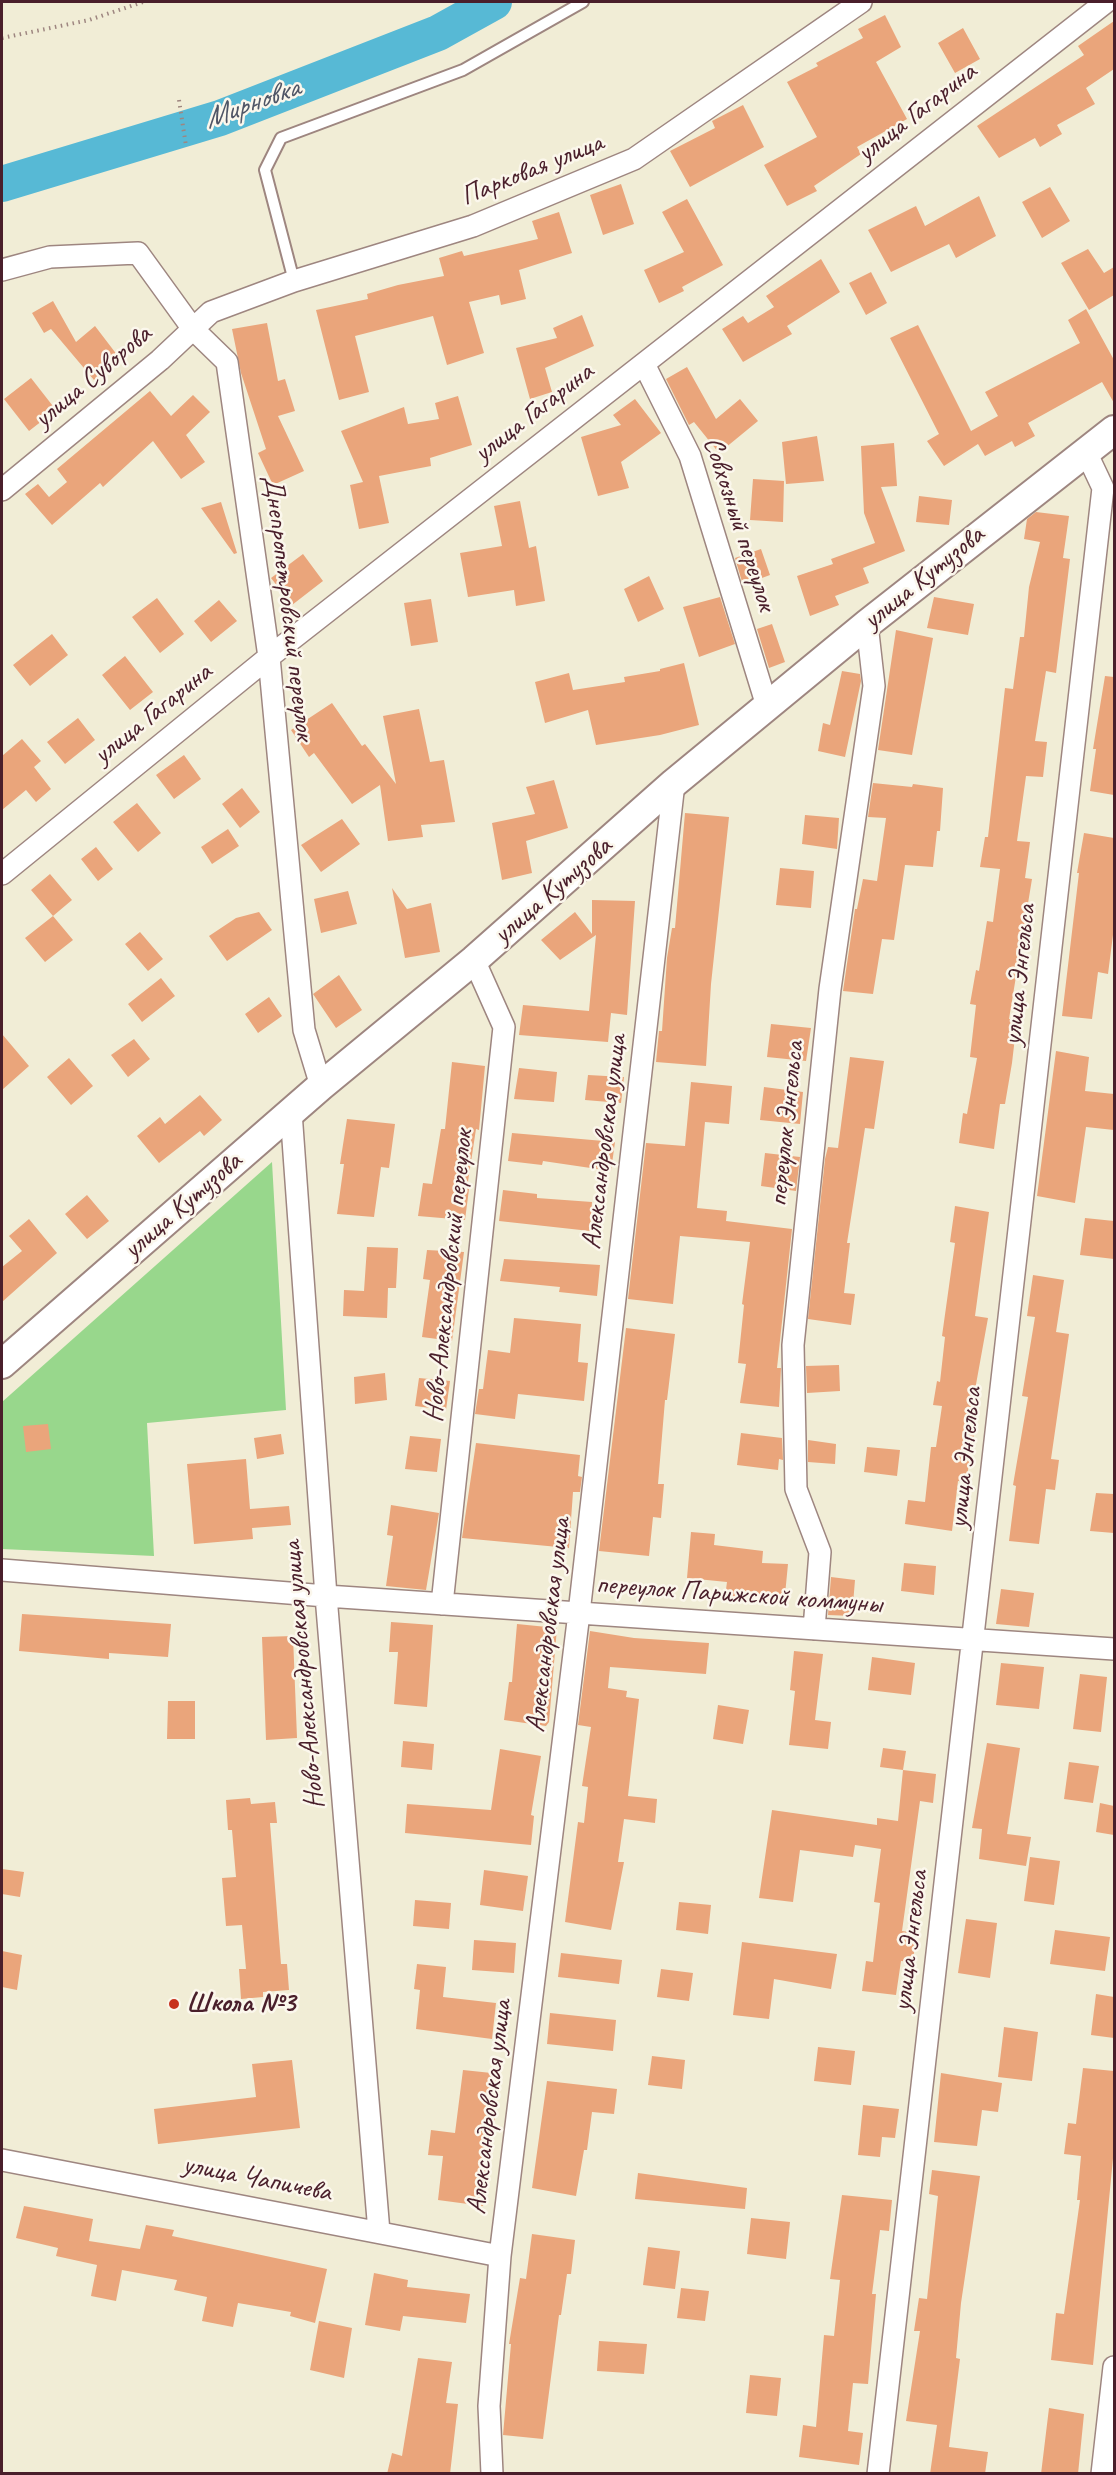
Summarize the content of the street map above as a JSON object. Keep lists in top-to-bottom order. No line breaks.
{"streets":{"main road":["улица Кутузова"],"street":["улица Гагарина","Парковая улица","улица Суворова","Совхозный переулок","Днепропетровский переулок","улица Энгельса","переулок Энгельса","Александровская улица","Ново-Александровский переулок","переулок Парижской коммуны","Ново-Александровская улица","улица Чапичева"]},"crossings":[["улица Гагарина","Совхозный переулок"],["улица Гагарина","Днепропетровский переулок"],["Парковая улица","улица Суворова"],["Парковая улица","Днепропетровский переулок"],["улица Суворова","Днепропетровский переулок"],["Совхозный переулок","улица Кутузова"],["улица Кутузова","Днепропетровский переулок"],["улица Кутузова","улица Энгельса"],["улица Кутузова","переулок Энгельса"],["улица Кутузова","Александровская улица"],["улица Кутузова","Ново-Александровский переулок"],["улица Кутузова","Ново-Александровская улица"],["улица Энгельса","переулок Парижской коммуны"],["переулок Энгельса","переулок Парижской коммуны"],["Александровская улица","переулок Парижской коммуны"],["Александровская улица","улица Чапичева"],["Ново-Александровский переулок","переулок Парижской коммуны"],["переулок Парижской коммуны","Ново-Александровская улица"],["Ново-Александровская улица","улица Чапичева"]],"water":["Мирновка"],"places":["Школа №3"]}
